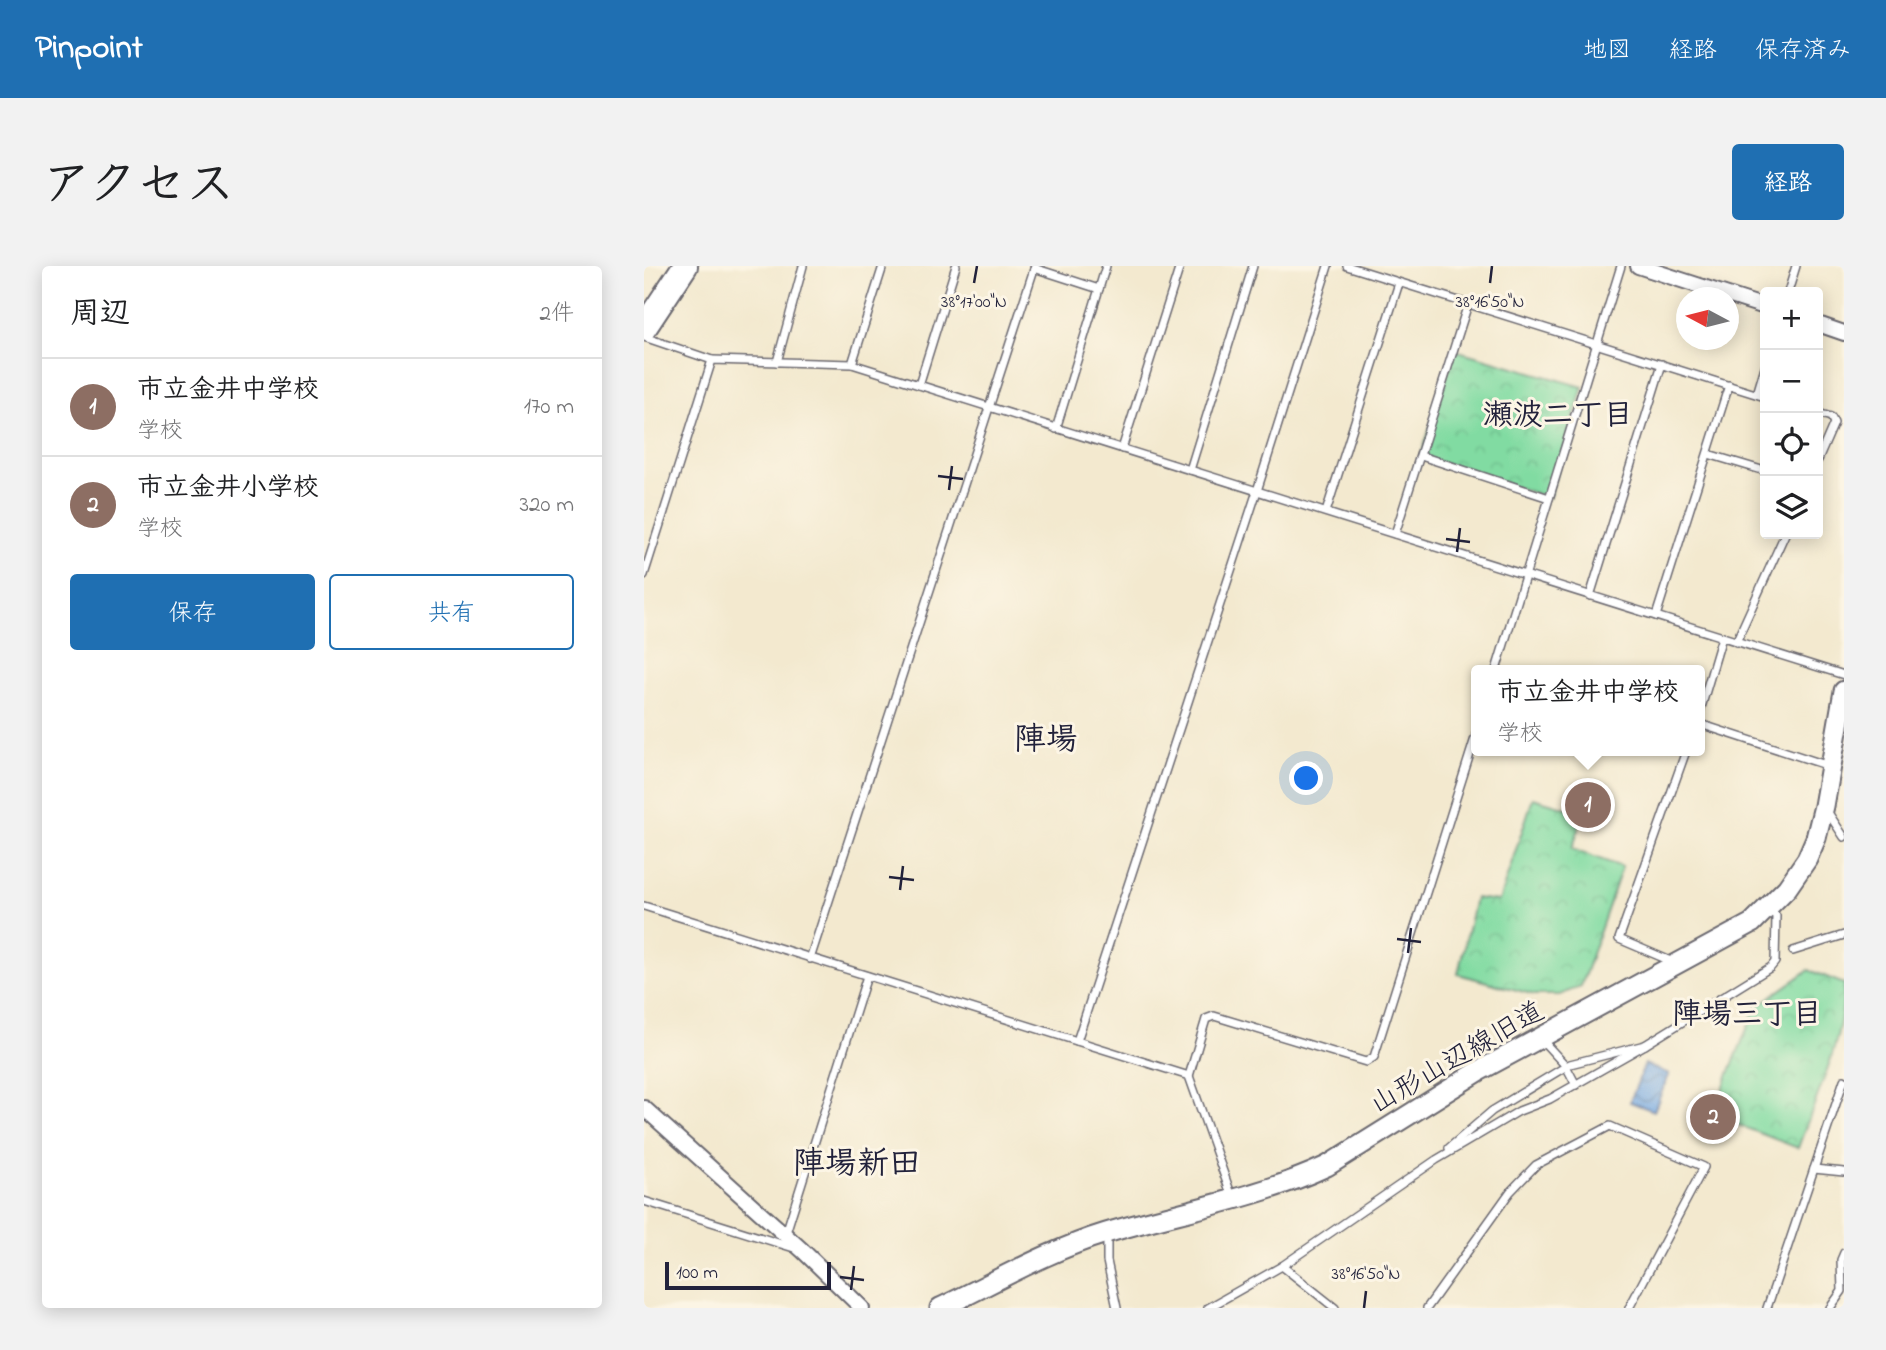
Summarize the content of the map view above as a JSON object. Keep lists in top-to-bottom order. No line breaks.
{"streets":{"street":["山形山辺線旧道"]},"districts":["瀬波二丁目","陣場","陣場三丁目","陣場新田"],"scale_bar":"100 m","north":"left","page":{"header":"Pinpoint","nav":["地図","経路","保存済み"],"title":"アクセス","buttons":["経路",["保存","共有"]],"heading":["周辺","2件"],"map_buttons":["+","−"],"list":[{"mark":"1","name":"市立金井中学校","note":"学校","value":"170 m"},{"mark":"2","name":"市立金井小学校","note":"学校","value":"320 m"}],"popup":["市立金井中学校","学校"],"pins":["1","2"],"scale":"100 m"},"coordinates":["38°17'00\"N","38°16'50\"N"]}
